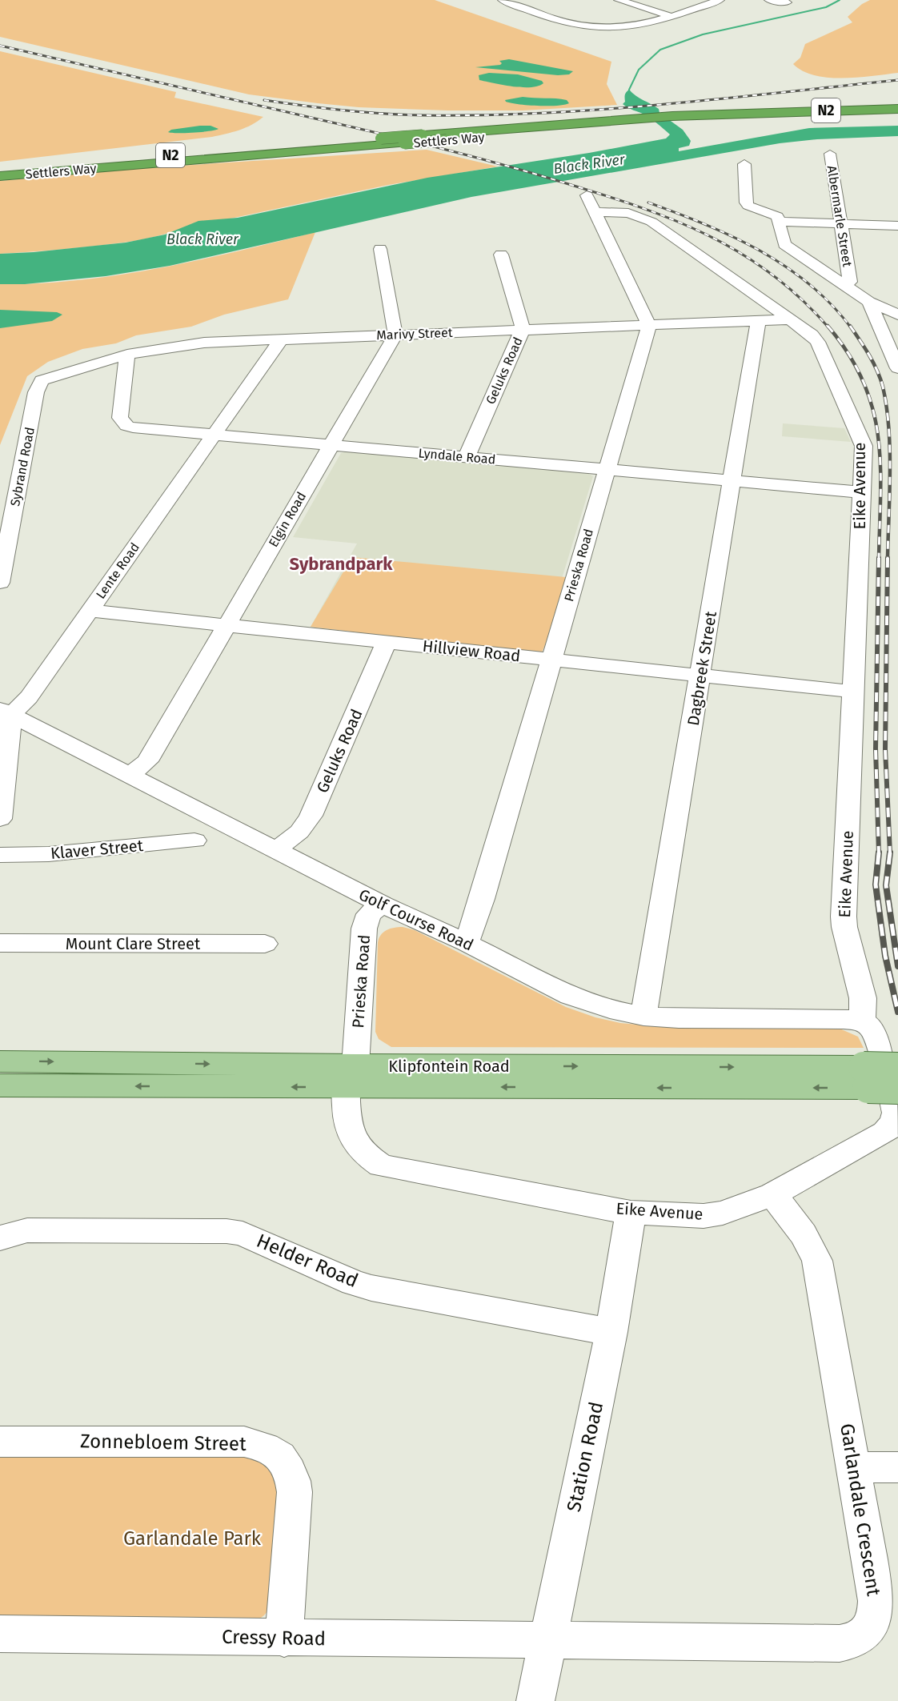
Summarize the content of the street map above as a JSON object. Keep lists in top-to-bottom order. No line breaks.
{"streets":{"highway":["N2","Settlers Way"],"main road":["Klipfontein Road"],"street":["Albermarle Street","Marivy Street","Geluks Road","Lyndale Road","Sybrand Road","Eike Avenue","Elgin Road","Prieska Road","Lente Road","Hillview Road","Dagbreek Street","Klaver Street","Golf Course Road","Mount Clare Street","Helder Road","Zonnebloem Street","Station Road","Garlandale Crescent","Cressy Road"]},"crossings":[["Marivy Street","Geluks Road"],["Marivy Street","Lyndale Road"],["Marivy Street","Sybrand Road"],["Marivy Street","Eike Avenue"],["Marivy Street","Elgin Road"],["Marivy Street","Prieska Road"],["Marivy Street","Lente Road"],["Marivy Street","Dagbreek Street"],["Geluks Road","Lyndale Road"],["Geluks Road","Hillview Road"],["Geluks Road","Golf Course Road"],["Lyndale Road","Eike Avenue"],["Lyndale Road","Elgin Road"],["Lyndale Road","Prieska Road"],["Lyndale Road","Lente Road"],["Lyndale Road","Dagbreek Street"],["Eike Avenue","Prieska Road"],["Eike Avenue","Hillview Road"],["Eike Avenue","Golf Course Road"],["Eike Avenue","Klipfontein Road"],["Eike Avenue","Station Road"],["Eike Avenue","Garlandale Crescent"],["Elgin Road","Hillview Road"],["Elgin Road","Golf Course Road"],["Prieska Road","Hillview Road"],["Prieska Road","Golf Course Road"],["Prieska Road","Klipfontein Road"],["Lente Road","Hillview Road"],["Lente Road","Golf Course Road"],["Hillview Road","Dagbreek Street"],["Dagbreek Street","Golf Course Road"],["Helder Road","Station Road"],["Zonnebloem Street","Cressy Road"],["Station Road","Garlandale Crescent"],["Station Road","Cressy Road"],["Garlandale Crescent","Cressy Road"]],"districts":["Sybrandpark"],"water":["Black River"],"parks":["Garlandale Park"]}
